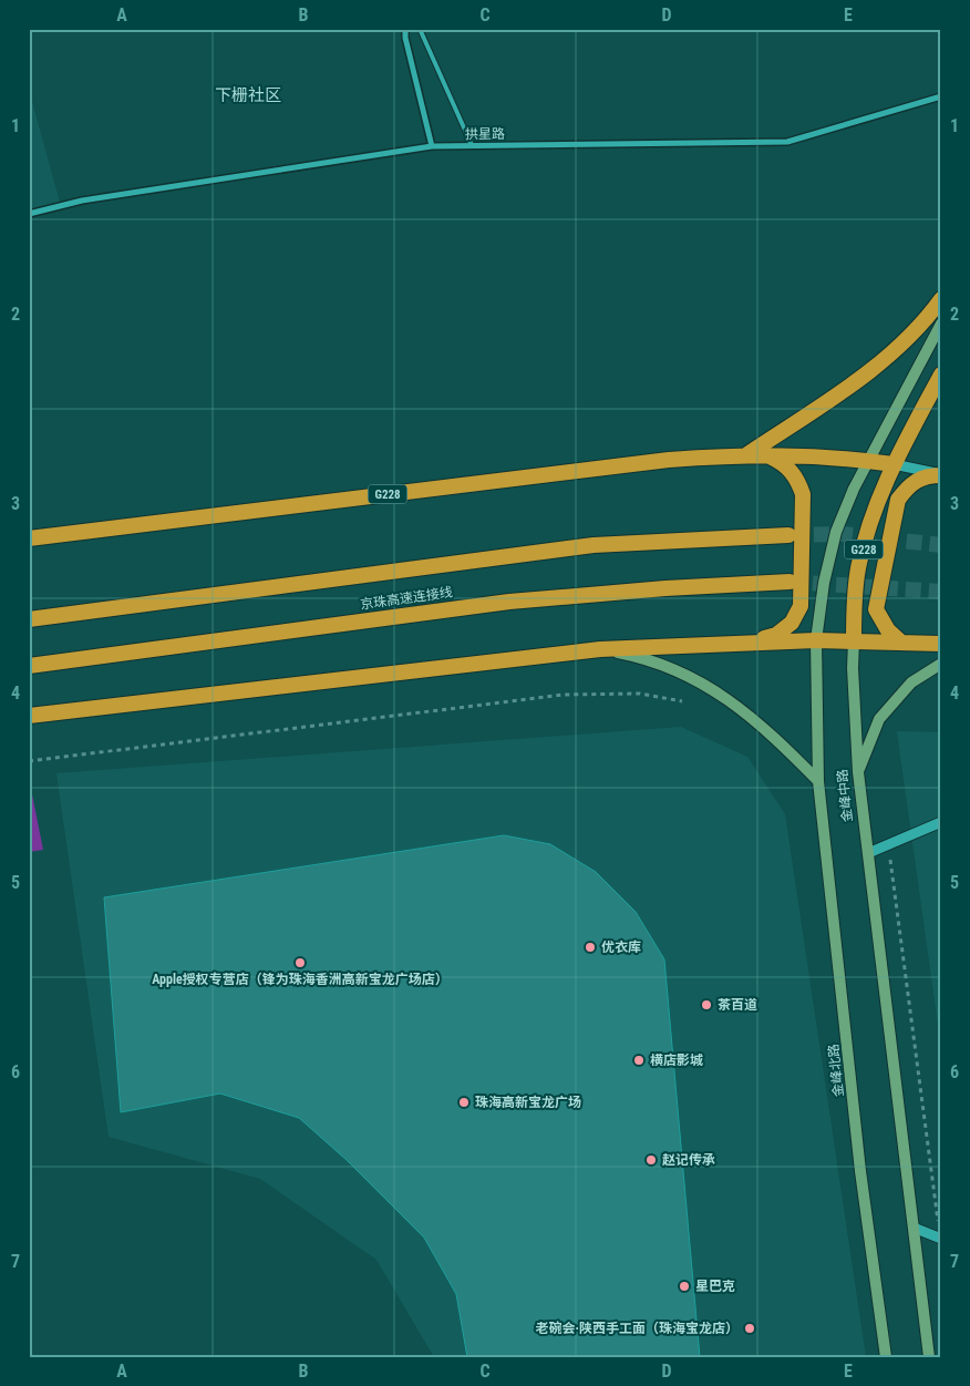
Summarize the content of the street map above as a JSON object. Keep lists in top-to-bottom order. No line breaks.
{"streets":{"highway":["G228","京珠高速连接线","金峰中路"],"main road":["金峰北路"],"street":["拱星路"]},"crossings":[["金峰中路","金峰北路"]],"districts":["下栅社区"],"places":["优衣库","Apple授权专营店（锋为珠海香洲高新宝龙广场店）","茶百道","横店影城","珠海高新宝龙广场","赵记传承","星巴克","老碗会·陕西手工面（珠海宝龙店）"],"grid":{"columns":["A","B","C","D","E"],"rows":["1","2","3","4","5","6","7"]}}
